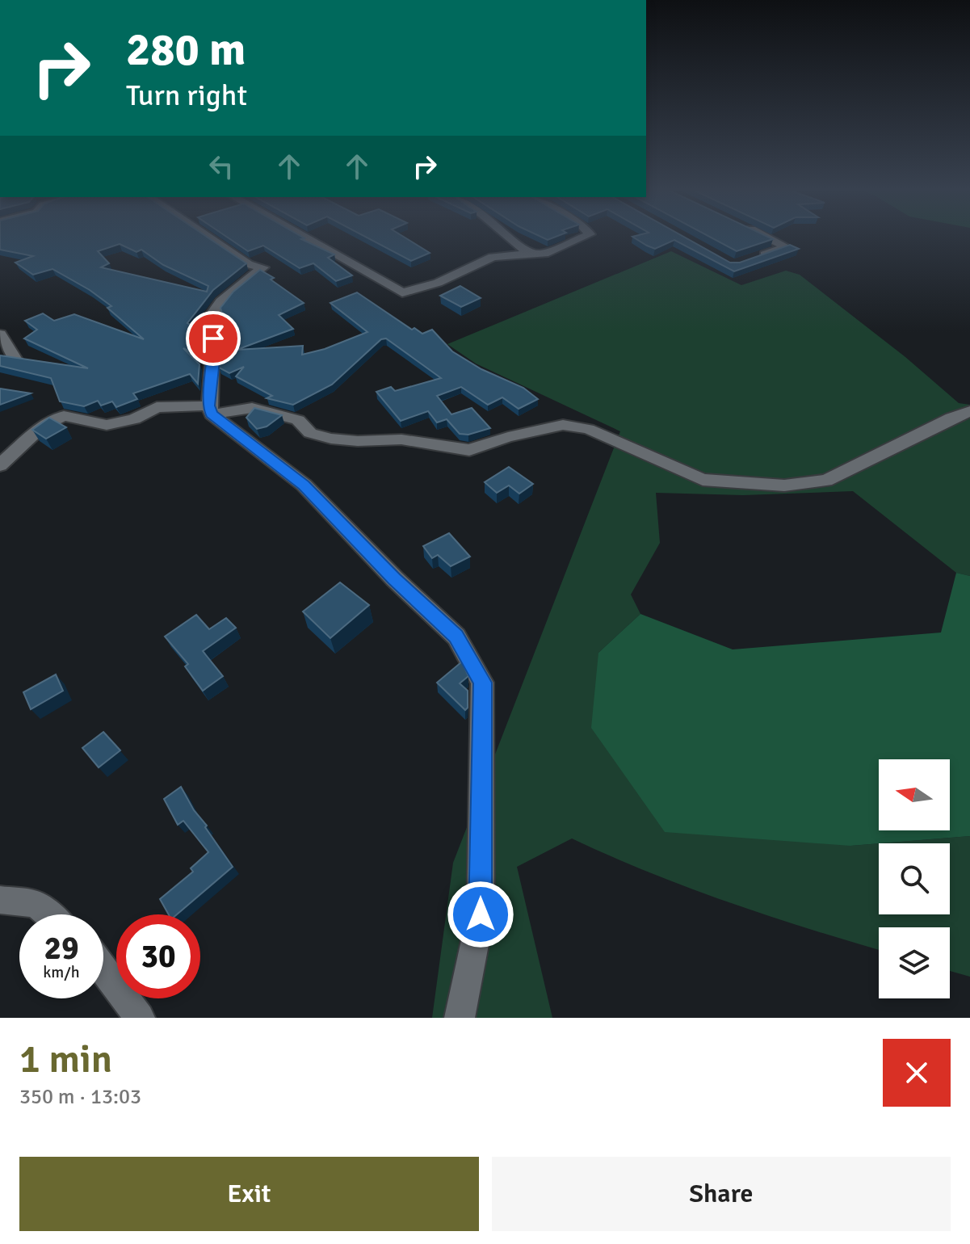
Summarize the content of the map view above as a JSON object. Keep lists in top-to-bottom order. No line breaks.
{"north":"left","page":{"turn":["280 m","Turn right"],"speed":"29 km/h","limit":"30","heading":["1 min","350 m · 13:03"],"buttons":["Exit","Share"]}}
